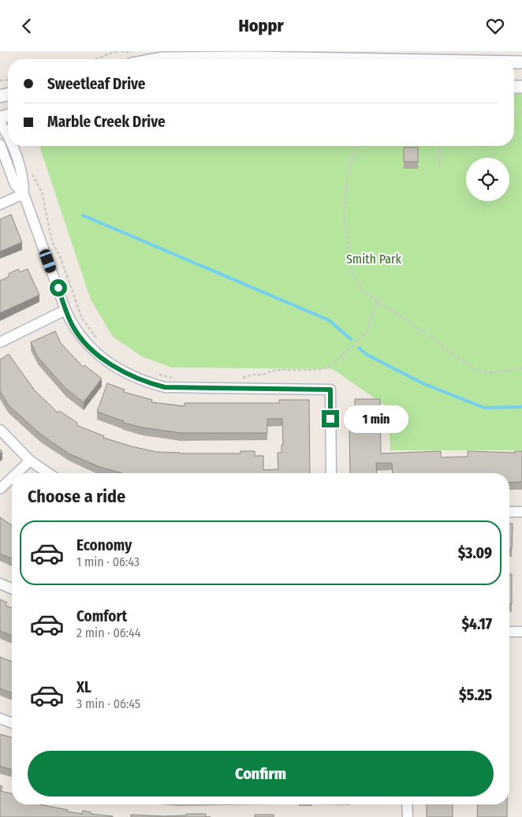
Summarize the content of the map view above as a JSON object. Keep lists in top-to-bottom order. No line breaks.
{"parks":["Smith Park"],"page":{"header":"Hoppr","banner":["Sweetleaf Drive","Marble Creek Drive"],"bubble":"1 min","heading":"Choose a ride","list":[{"name":"Economy","note":"1 min · 06:43","value":"$3.09"},{"name":"Comfort","note":"2 min · 06:44","value":"$4.17"},{"name":"XL","note":"3 min · 06:45","value":"$5.25"}],"buttons":"Confirm"}}
